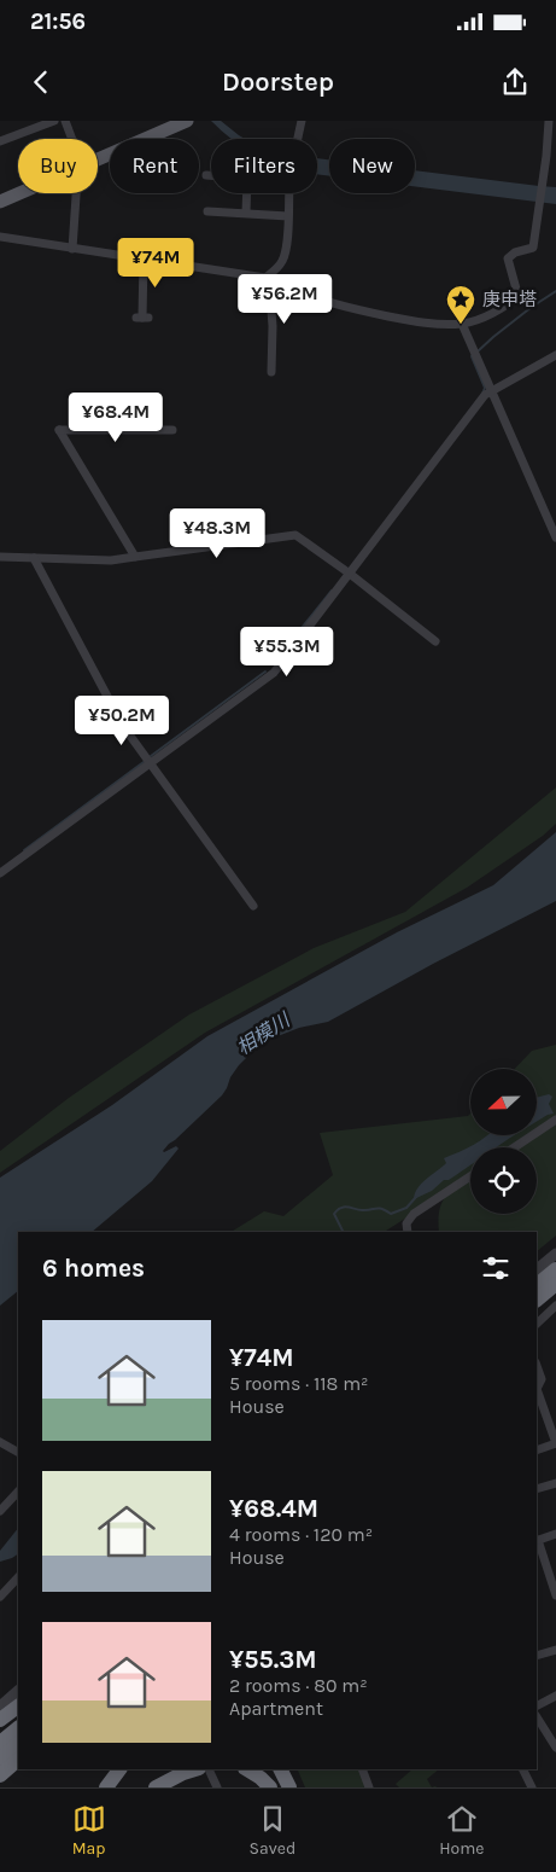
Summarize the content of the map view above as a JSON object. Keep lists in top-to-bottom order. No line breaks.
{"water":["相模川"],"places":{"place":["庚申塔"]},"north":"left","page":{"status":"21:56","header":"Doorstep","chip":["Buy","Rent","Filters","New"],"price":["¥74M","¥56.2M","¥68.4M","¥48.3M","¥55.3M","¥50.2M"],"heading":"6 homes","list":[{"name":"¥74M","note":"5 rooms · 118 m² · House"},{"name":"¥68.4M","note":"4 rooms · 120 m² · House"},{"name":"¥55.3M","note":"2 rooms · 80 m² · Apartment"}],"tabs":["Map","Saved","Home"]}}
